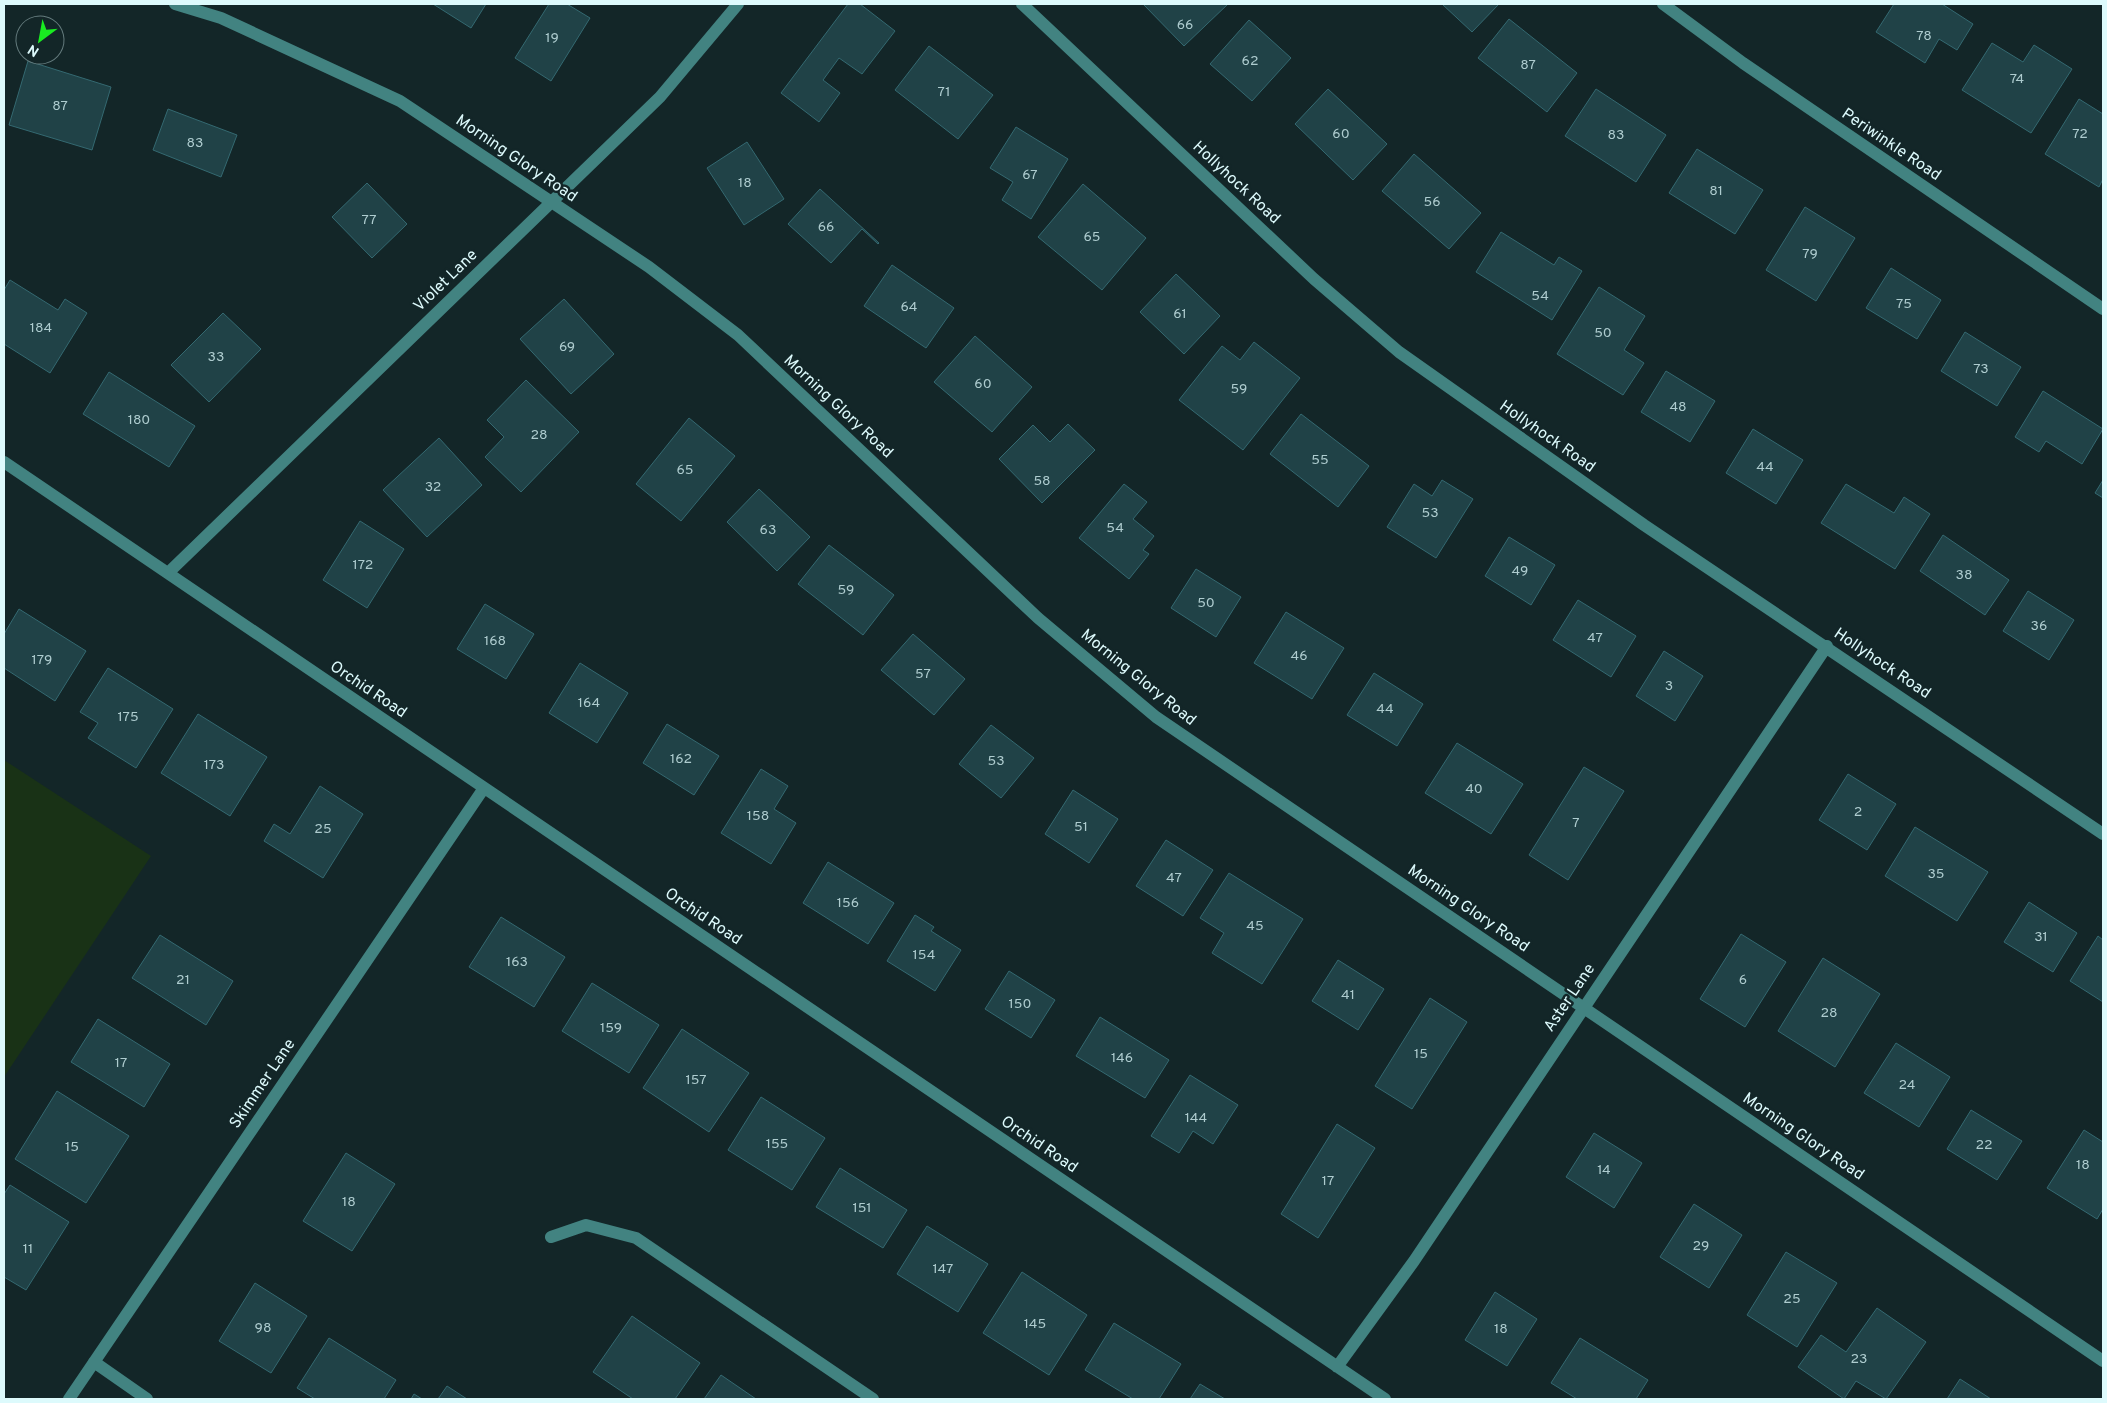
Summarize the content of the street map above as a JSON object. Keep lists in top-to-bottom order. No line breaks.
{"streets":{"street":["Periwinkle Road","Morning Glory Road","Hollyhock Road","Violet Lane","Orchid Road","Aster Lane","Skimmer Lane"]},"crossings":[["Morning Glory Road","Violet Lane"],["Morning Glory Road","Aster Lane"],["Hollyhock Road","Aster Lane"],["Violet Lane","Orchid Road"],["Orchid Road","Aster Lane"],["Orchid Road","Skimmer Lane"]],"house_numbers":["66","78","19","62","87","74","71","87","60","72","83","83","67","18","81","56","77","66","65","79","54","75","64","61","184","50","69","33","73","60","59","48","180","28","55","44","65","58","32","53","54","63","172","49","38","59","50","36","47","168","46","179","57","3","164","44","175","162","53","173","40","2","158","7","51","25","35","47","156","45","31","154","163","21","6","41","150","28","159","15","146","17","157","24","144","155","22","15","18","14","17","18","151","29","11","147","25","145","98","18","23"],"north":"bottom left"}
